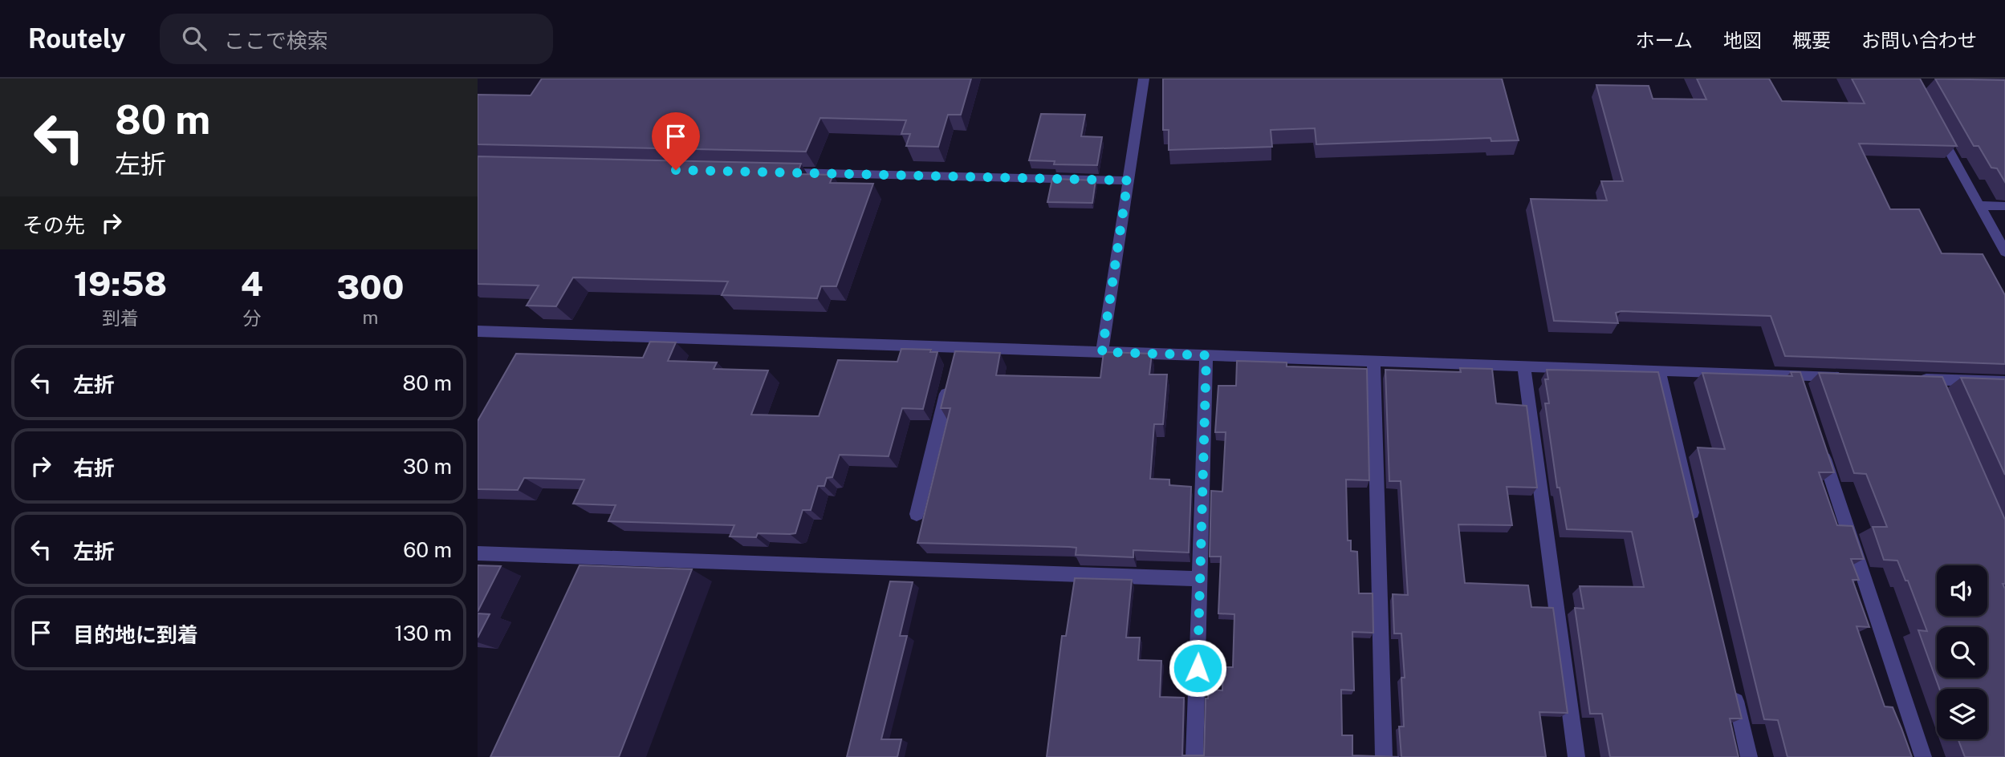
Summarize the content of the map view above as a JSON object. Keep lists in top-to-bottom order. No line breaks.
{"page":{"header":"Routely","search":"ここで検索","nav":["ホーム","地図","概要","お問い合わせ"],"turn":["80 m","左折"],"then":"その先","eta":["19:58","到着","4","分","300","m"],"list":[{"name":"左折","value":"80 m"},{"name":"右折","value":"30 m"},{"name":"左折","value":"60 m"},{"name":"目的地に到着","value":"130 m"}]}}
